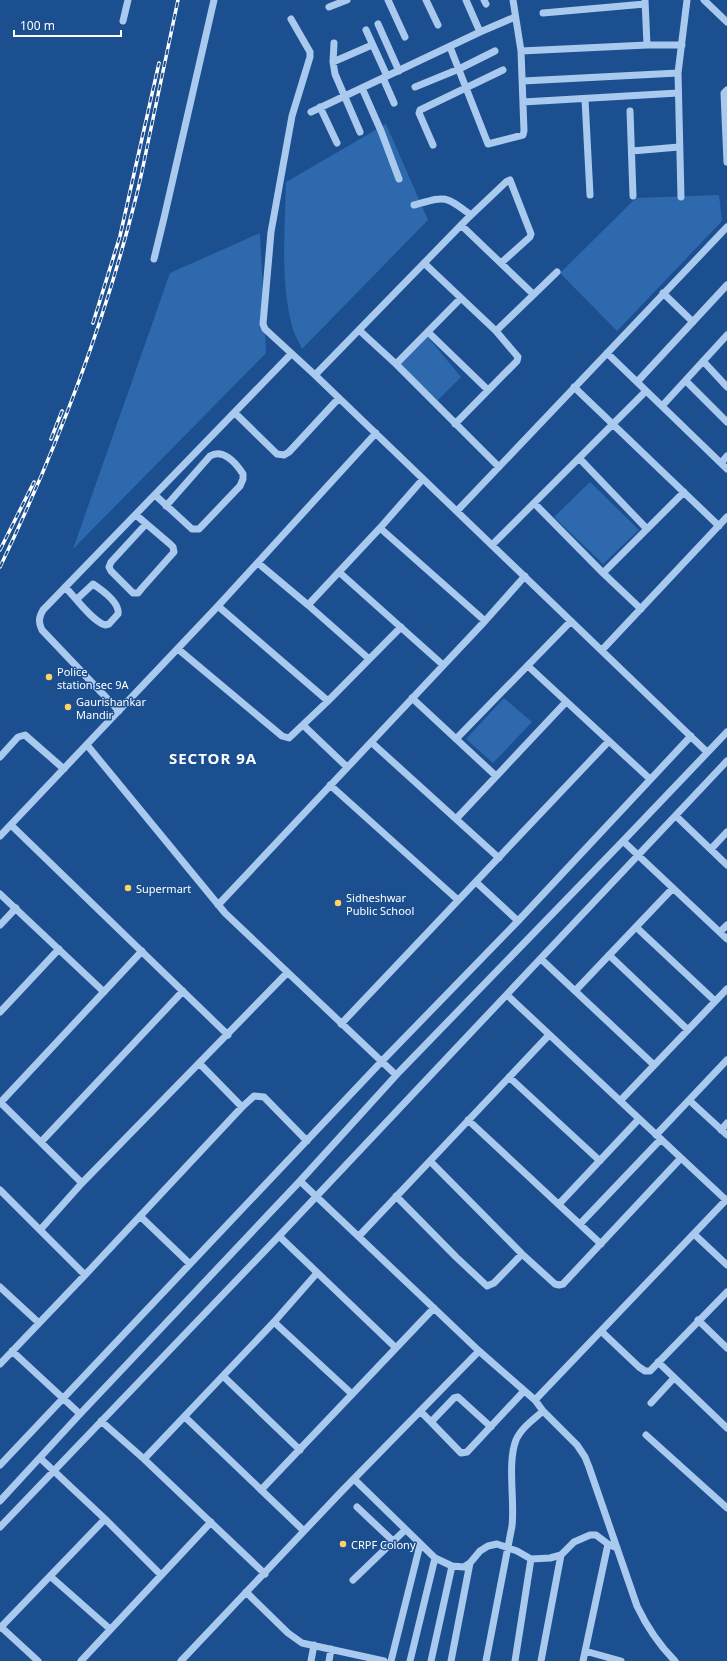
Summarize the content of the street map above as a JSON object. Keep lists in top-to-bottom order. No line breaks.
{"districts":["SECTOR 9A"],"places":["Police station sec 9A","Gaurishankar Mandir","Supermart","Sidheshwar Public School","CRPF Colony"],"scale_bar":"100 m"}
